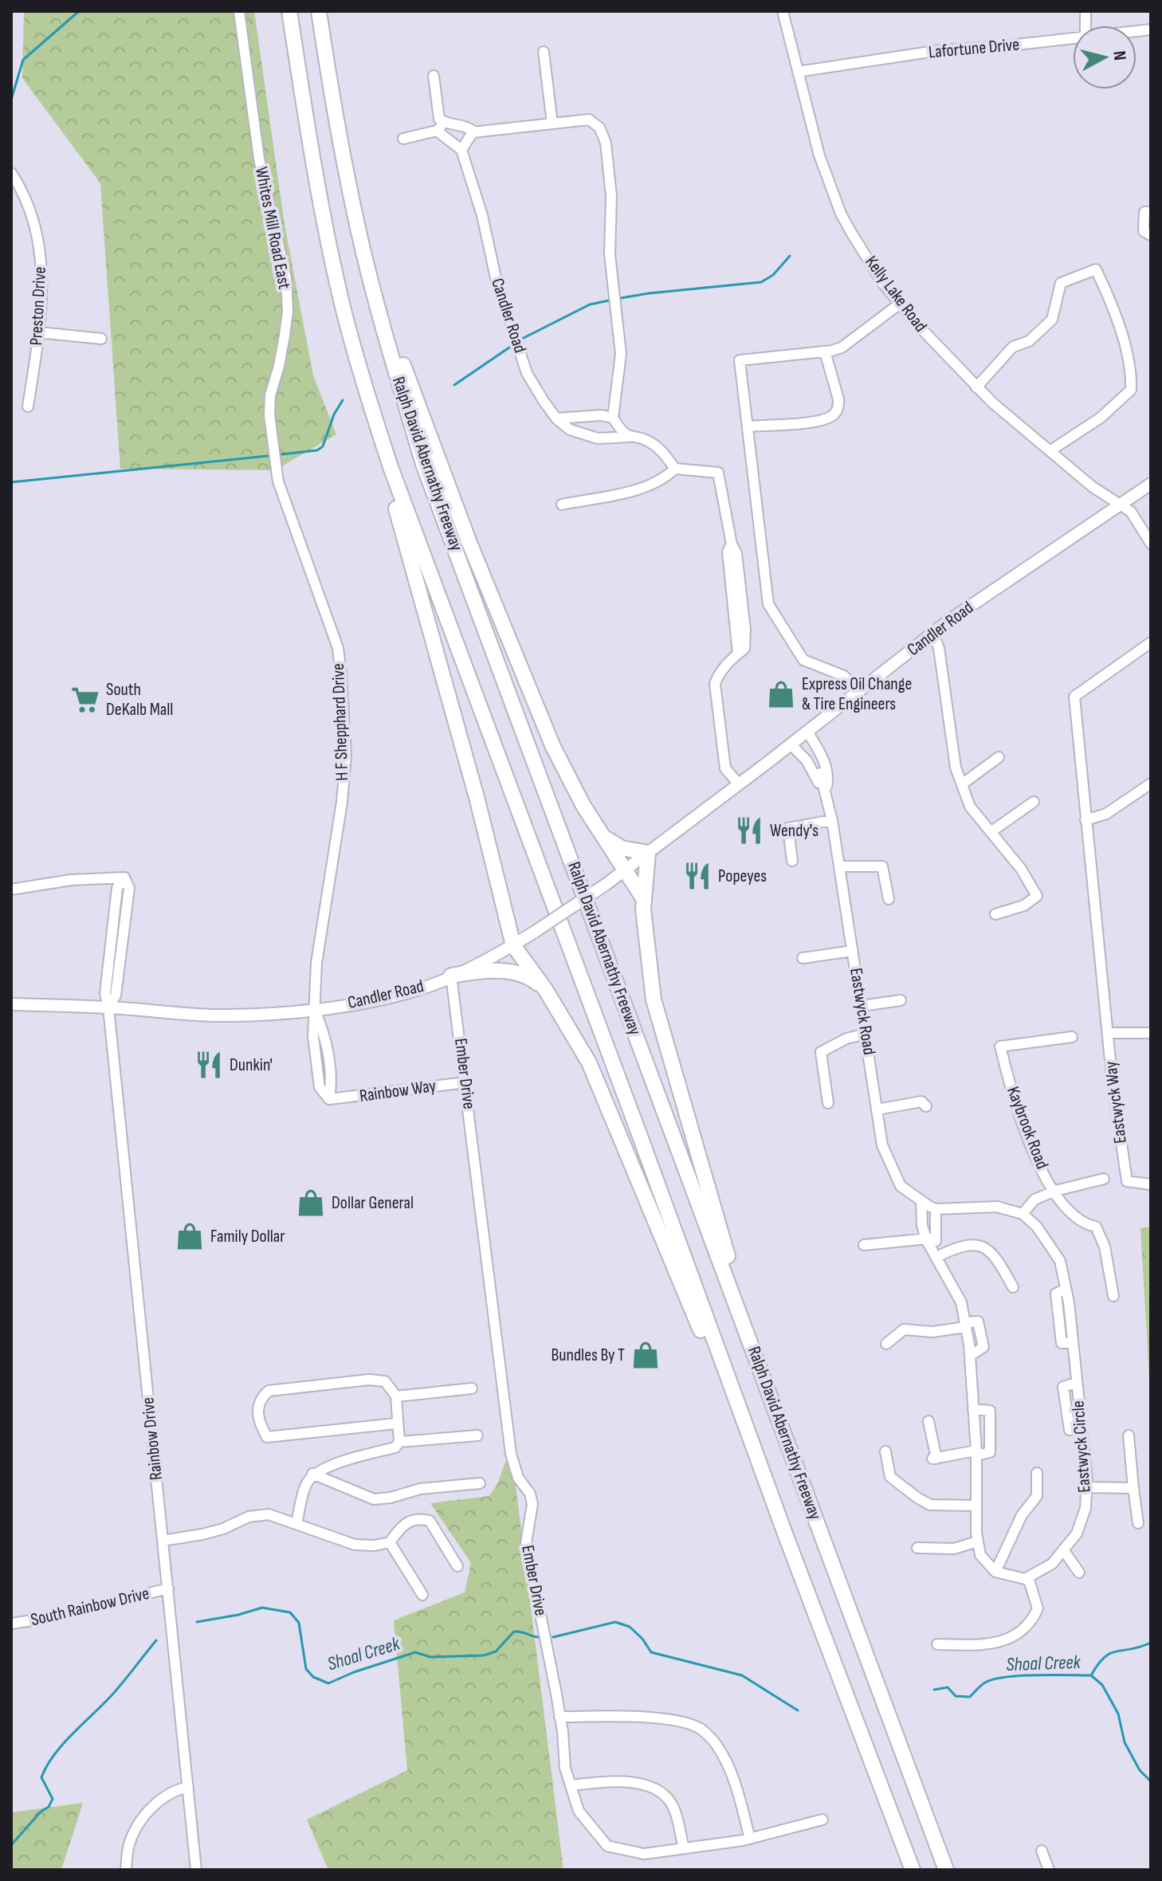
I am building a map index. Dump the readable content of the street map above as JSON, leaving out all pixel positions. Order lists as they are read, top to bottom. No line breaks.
{"streets":{"highway":["Ralph David Abernathy Freeway"],"main road":["Candler Road"],"street":["Lafortune Drive","Whites Mill Road East","Kelly Lake Road","Preston Drive","H F Shepphard Drive","Eastwyck Road","Ember Drive","Rainbow Way","Eastwyck Way","Kaybrook Road","Rainbow Drive","Eastwyck Circle","South Rainbow Drive"]},"crossings":[["Lafortune Drive","Kelly Lake Road"],["Whites Mill Road East","H F Shepphard Drive"],["Kelly Lake Road","Candler Road"],["Candler Road","H F Shepphard Drive"],["Candler Road","Eastwyck Road"],["Candler Road","Ember Drive"],["Candler Road","Rainbow Way"],["Candler Road","Rainbow Drive"],["H F Shepphard Drive","Rainbow Way"],["Ember Drive","Rainbow Way"],["Rainbow Drive","South Rainbow Drive"]],"water":["Shoal Creek"],"places":{"shop":["Express Oil Change & Tire Engineers","Dollar General","Family Dollar","Bundles By T"],"supermarket":["South DeKalb Mall"],"restaurant":["Wendy's","Popeyes","Dunkin'"]},"north":"right"}
